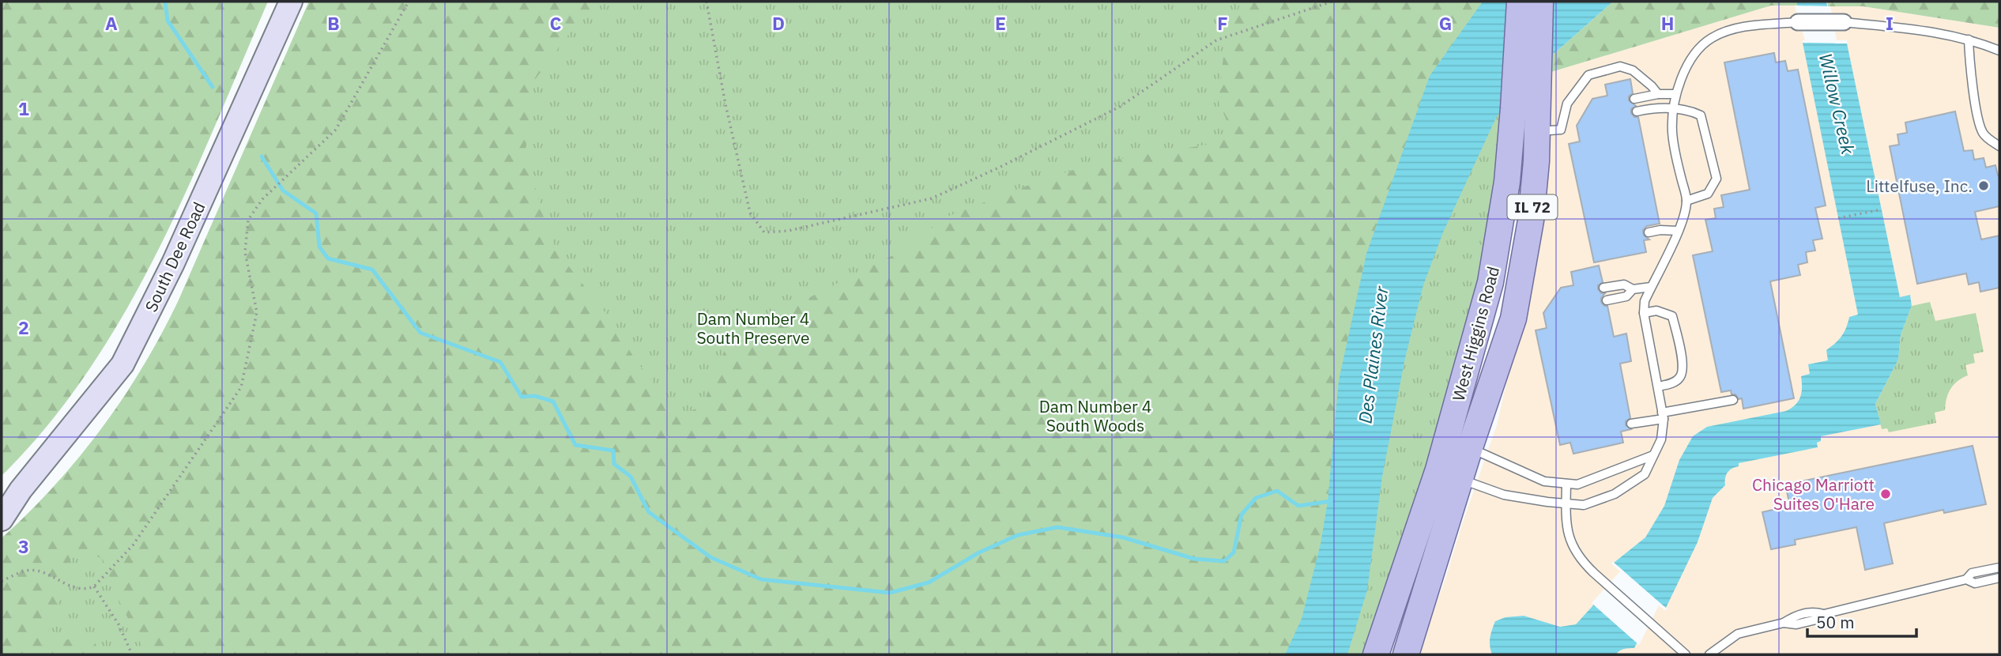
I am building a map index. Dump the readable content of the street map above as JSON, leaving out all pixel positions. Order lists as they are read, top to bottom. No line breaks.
{"streets":{"main road":["IL 72","South Dee Road","West Higgins Road"]},"water":["Willow Creek","Des Plaines River"],"parks":["Dam Number 4 South Preserve","Dam Number 4 South Woods"],"places":["Littelfuse, Inc.","Chicago Marriott Suites O'Hare"],"scale_bar":"50 m","grid":{"columns":["A","B","C","D","E","F","G","H","I"],"rows":["1","2","3"]}}
